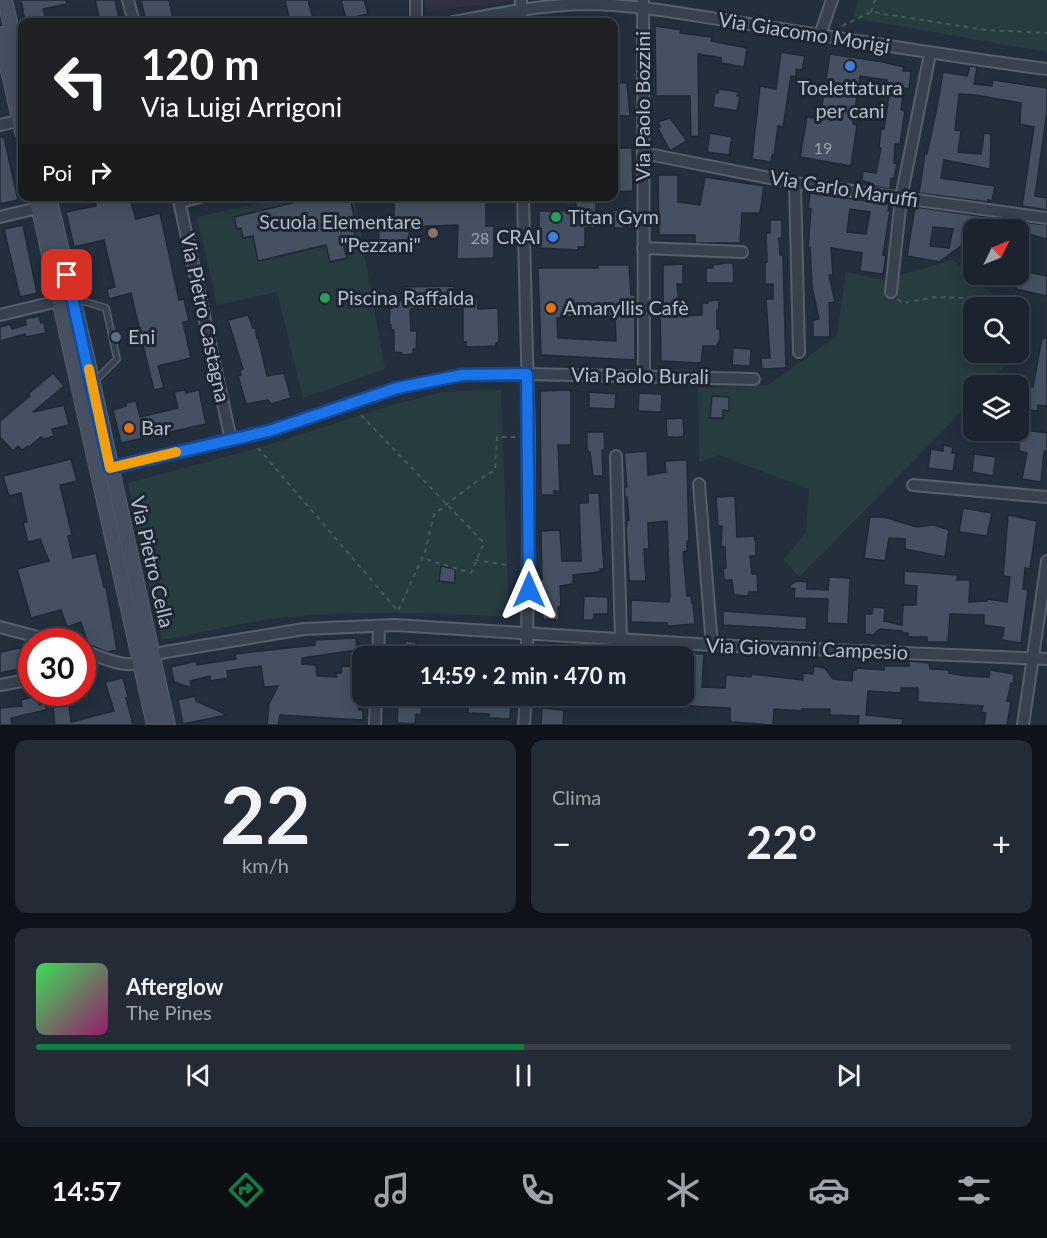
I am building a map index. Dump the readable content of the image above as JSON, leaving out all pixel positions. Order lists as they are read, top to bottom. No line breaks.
{"streets":{"main road":["Via Pietro Cella"],"street":["Via Giacomo Morigi","Via Paolo Bozzini","Via Carlo Maruffi","Via Pietro Castagna","Via Paolo Burali","Via Giovanni Campesio"]},"crossings":[["Via Giacomo Morigi","Via Paolo Bozzini"],["Via Paolo Bozzini","Via Carlo Maruffi"],["Via Paolo Bozzini","Via Paolo Burali"],["Via Pietro Castagna","Via Paolo Burali"],["Via Paolo Burali","Via Pietro Cella"],["Via Pietro Cella","Via Giovanni Campesio"]],"places":["Toelettatura per cani","Titan Gym","Scuola Elementare \"Pezzani\"","CRAI","Piscina Raffalda","Amaryllis Cafè","Eni","Bar"],"house_numbers":["19","28"],"north":"top right","page":{"turn":["120 m","Via Luigi Arrigoni"],"then":"Poi","limit":"30","trip":"14:59 · 2 min · 470 m","tile":[["22","km/h"],"Clima"],"heat":["−","22°","+"],"song":["Afterglow","The Pines"],"tabs":"14:57"}}
